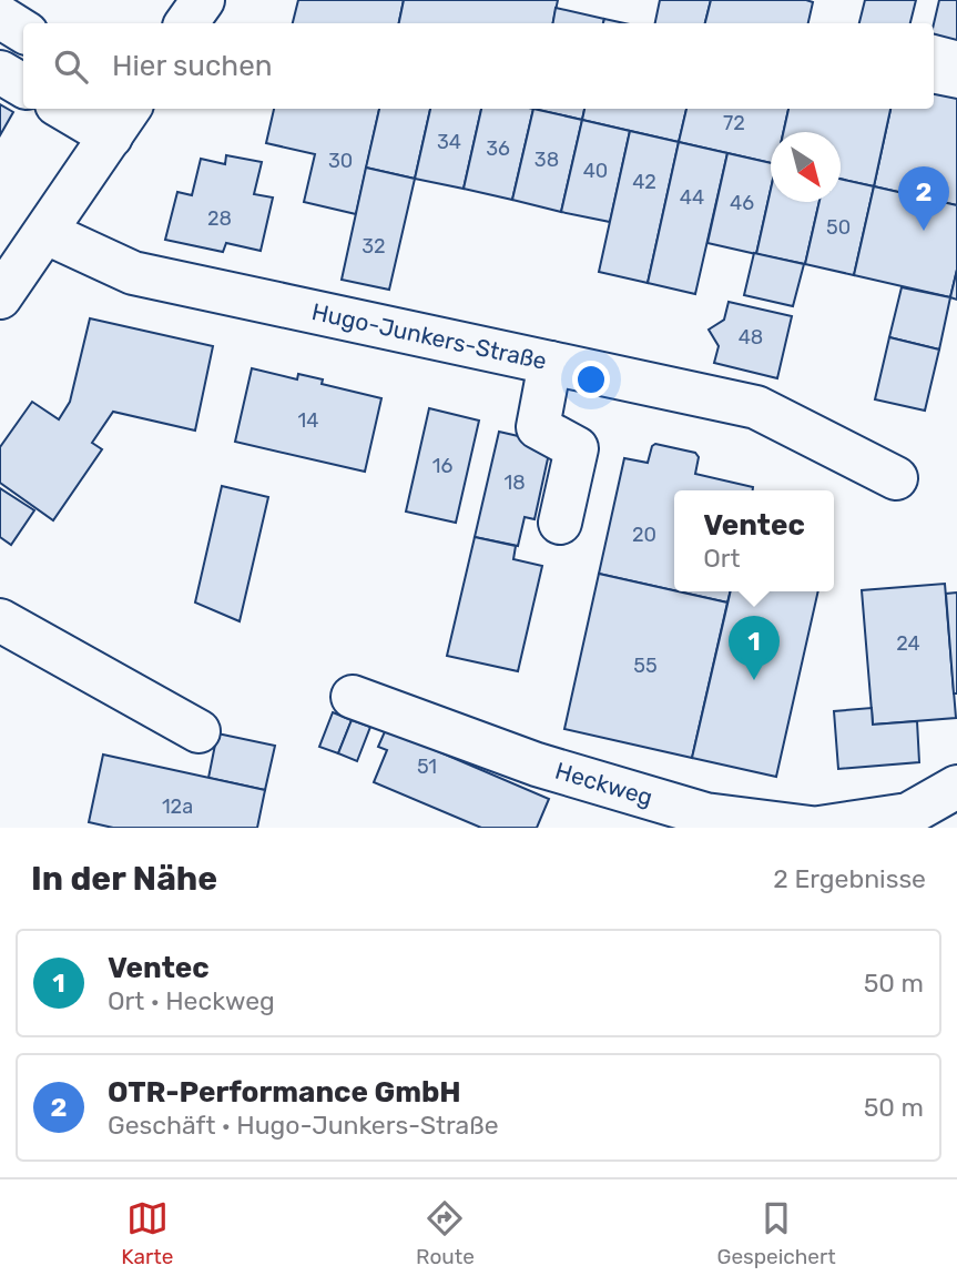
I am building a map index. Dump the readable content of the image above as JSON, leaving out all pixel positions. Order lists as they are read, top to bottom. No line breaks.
{"streets":{"street":["Hugo-Junkers-Straße","Heckweg"]},"house_numbers":["72","34","36","38","30","40","42","44","46","28","50","32","48","14","16","18","20","24","55","51","12a"],"north":"bottom right","page":{"search":"Hier suchen","pins":["2","1"],"popup":["Ventec","Ort"],"heading":["In der Nähe","2 Ergebnisse"],"list":[{"mark":"1","name":"Ventec","note":"Ort · Heckweg","value":"50 m"},{"mark":"2","name":"OTR-Performance GmbH","note":"Geschäft · Hugo-Junkers-Straße","value":"50 m"}],"nav":["Karte","Route","Gespeichert"]}}
